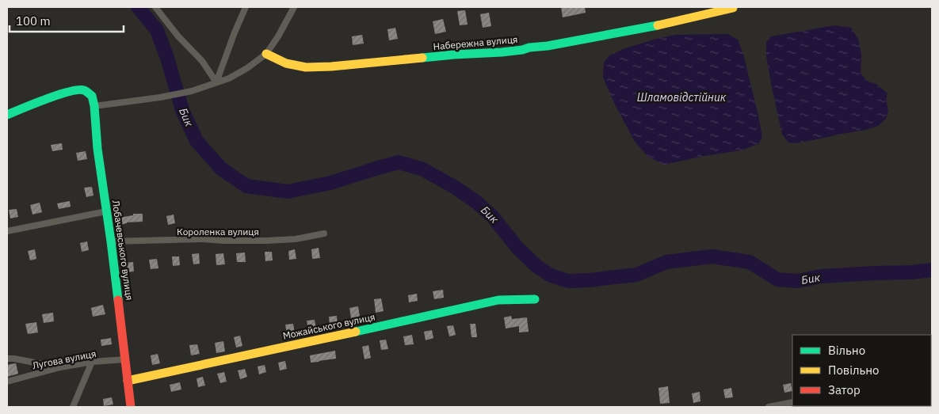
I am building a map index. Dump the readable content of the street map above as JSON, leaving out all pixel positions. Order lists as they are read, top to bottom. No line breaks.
{"streets":{"street":["Набережна вулиця","Короленка вулиця","Лобачевського вулиця","Можайського вулиця","Лугова вулиця"]},"crossings":[["Короленка вулиця","Лобачевського вулиця"],["Лобачевського вулиця","Можайського вулиця"],["Лобачевського вулиця","Лугова вулиця"]],"water":["Шламовідстійник","Бик"],"legend":["Вільно","Повільно","Затор"],"scale_bar":"100 m"}
